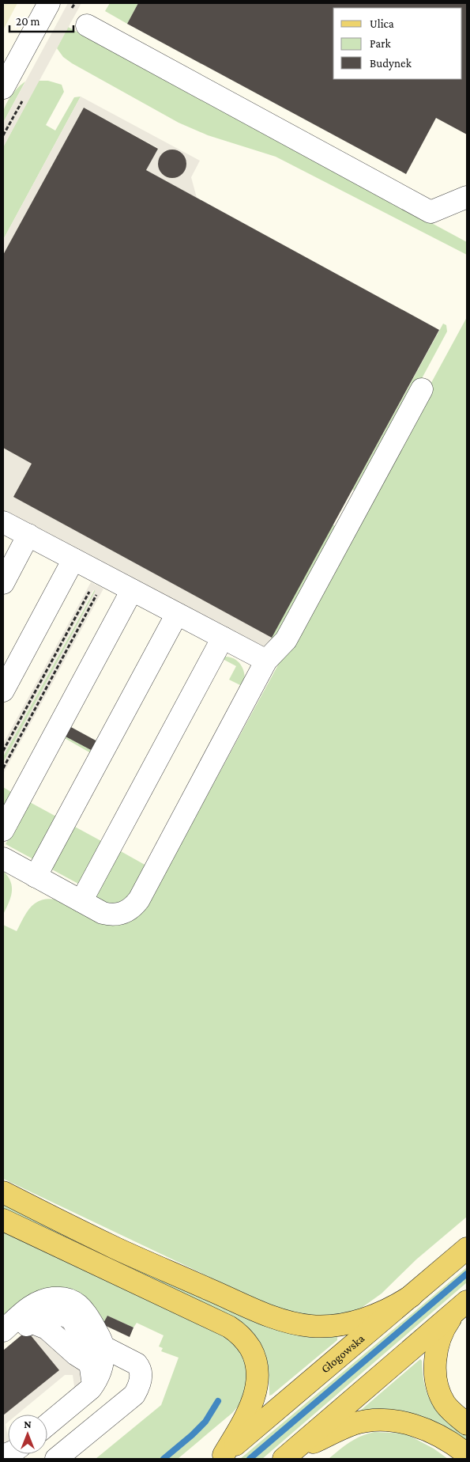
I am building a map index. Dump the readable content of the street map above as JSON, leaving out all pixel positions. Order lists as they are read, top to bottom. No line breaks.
{"streets":{"main road":["Głogowska"]},"legend":["Ulica","Park","Budynek"],"scale_bar":"20 m","north":"top"}
